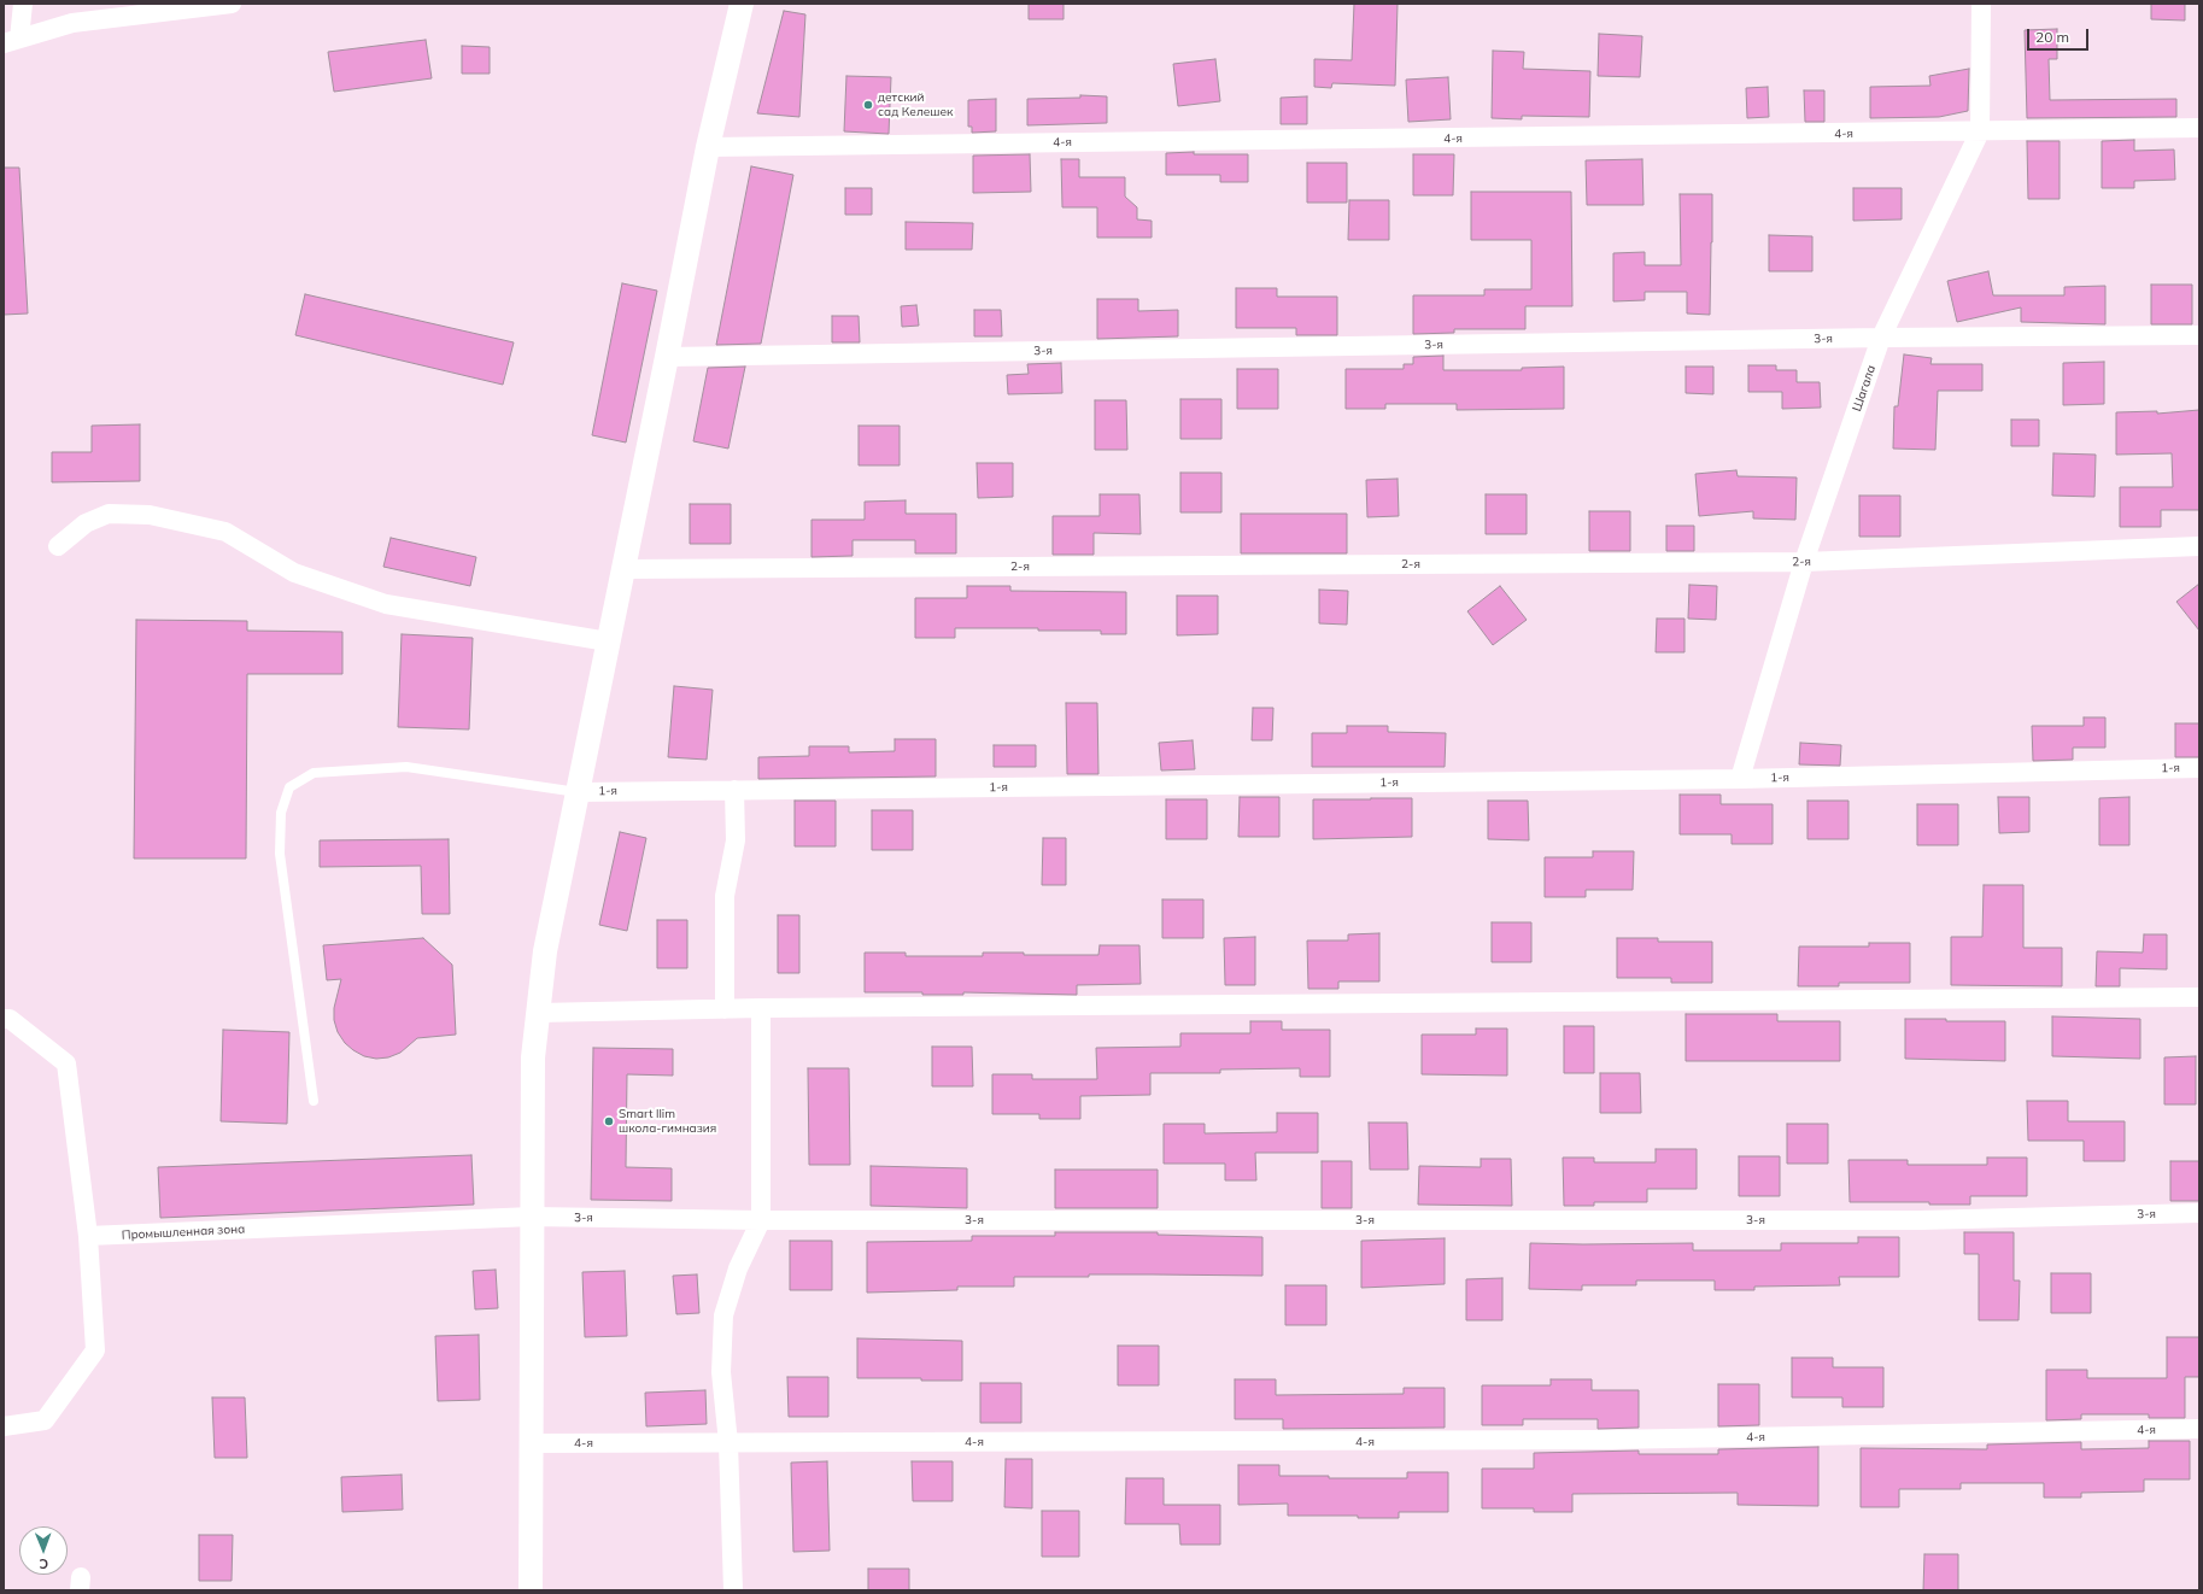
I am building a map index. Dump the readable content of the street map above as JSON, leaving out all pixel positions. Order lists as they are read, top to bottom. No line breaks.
{"streets":{"street":["4-я","3-я","Шагала","2-я","1-я","Промышленная зона"]},"crossings":[["4-я","Шагала"],["3-я","Шагала"],["3-я","Промышленная зона"],["Шагала","2-я"],["Шагала","1-я"]],"places":["детский сад Келешек","Smart llim школа-гимназия"],"scale_bar":"20 m","north":"bottom"}
